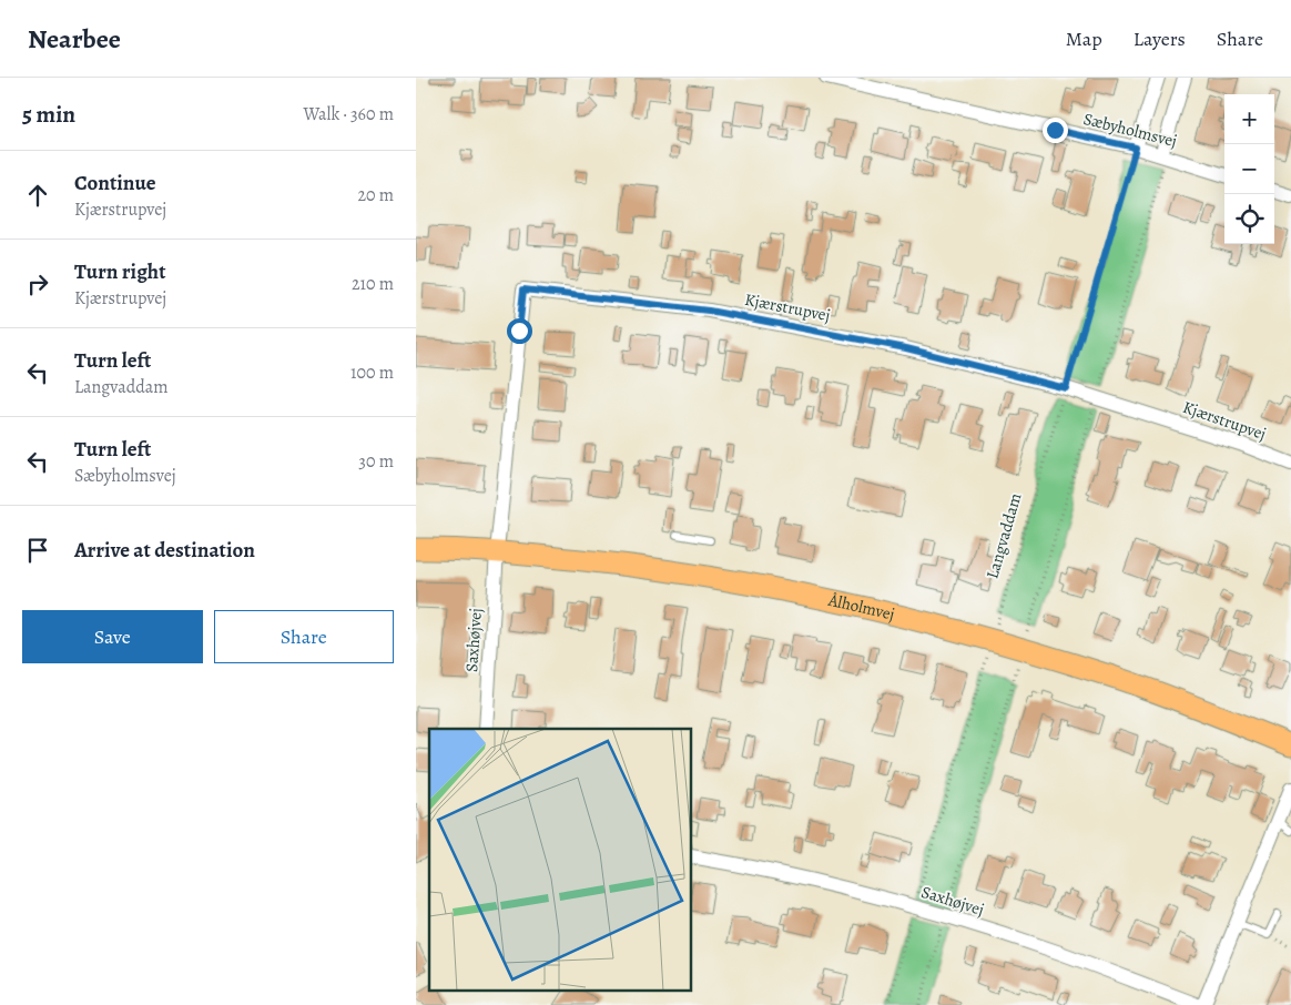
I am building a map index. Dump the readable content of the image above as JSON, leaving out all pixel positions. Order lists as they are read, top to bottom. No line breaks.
{"streets":{"main road":["Ålholmvej"],"street":["Sæbyholmsvej","Kjærstrupvej","Saxhøjvej"],"path":["Langvaddam"]},"crossings":[["Sæbyholmsvej","Langvaddam"],["Kjærstrupvej","Langvaddam"],["Kjærstrupvej","Ålholmvej"],["Kjærstrupvej","Saxhøjvej"],["Langvaddam","Ålholmvej"],["Langvaddam","Saxhøjvej"],["Ålholmvej","Saxhøjvej"]],"page":{"header":"Nearbee","nav":["Map","Layers","Share"],"heading":["5 min","Walk · 360 m"],"map_buttons":["+","−"],"list":[["Continue","Kjærstrupvej","20 m"],["Turn right","Kjærstrupvej","210 m"],["Turn left","Langvaddam","100 m"],["Turn left","Sæbyholmsvej","30 m"],"Arrive at destination"],"buttons":["Save","Share"]}}
